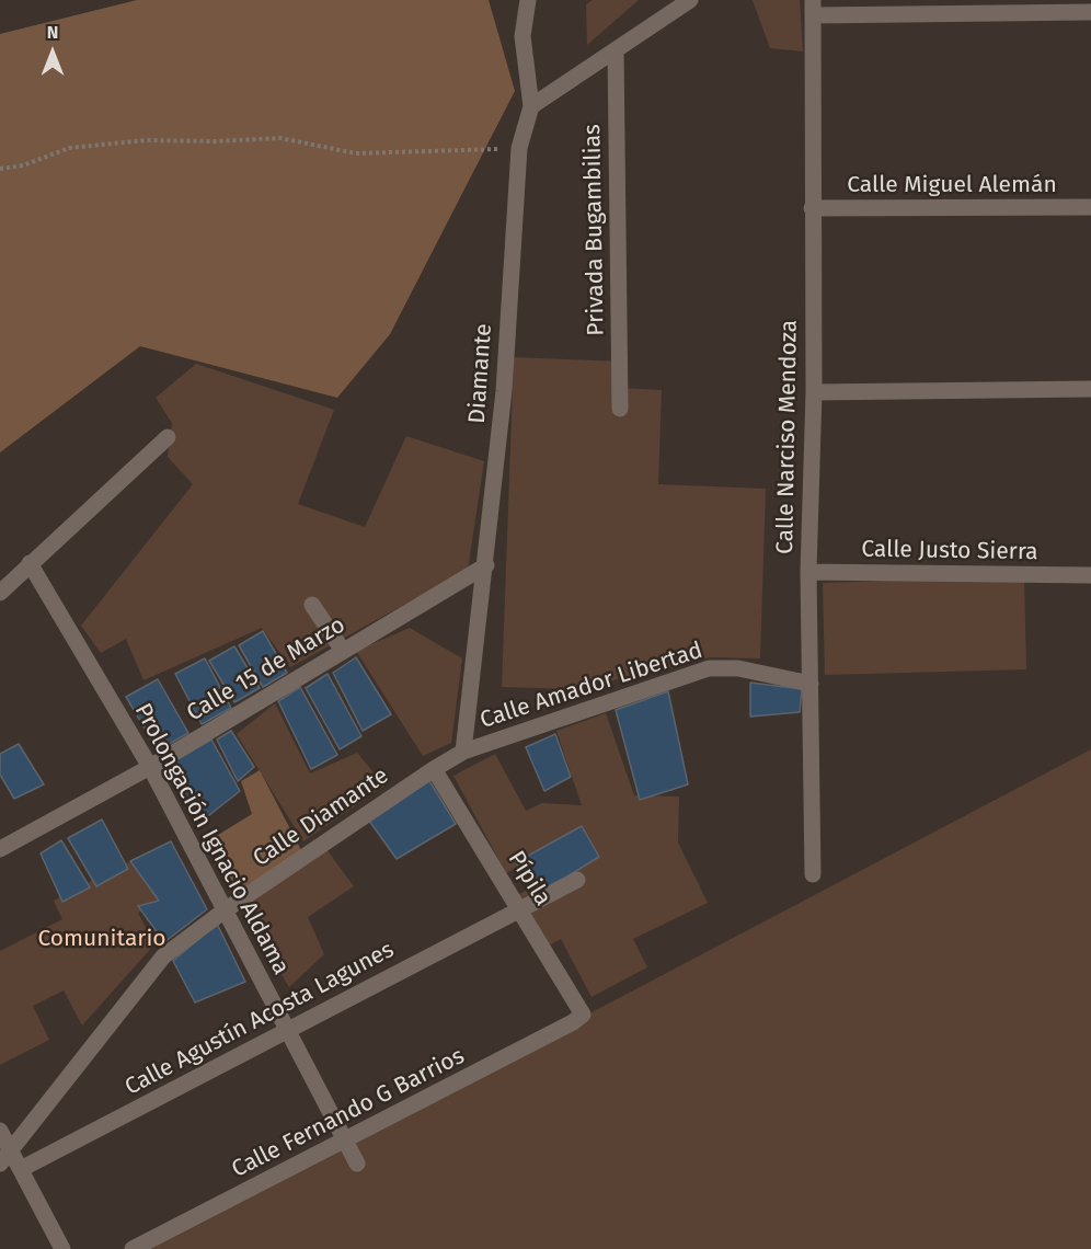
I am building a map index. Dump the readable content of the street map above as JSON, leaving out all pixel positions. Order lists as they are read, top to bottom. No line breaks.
{"streets":{"street":["Calle Miguel Alemán","Privada Bugambilias","Diamante","Calle Narciso Mendoza","Calle Justo Sierra","Calle 15 de Marzo","Calle Amador Libertad","Calle Diamante","Prolongación Ignacio Aldama","Pípila","Calle Agustín Acosta Lagunes","Calle Fernando G Barrios"]},"crossings":[["Calle Miguel Alemán","Calle Narciso Mendoza"],["Diamante","Calle 15 de Marzo"],["Diamante","Calle Amador Libertad"],["Diamante","Calle Diamante"],["Calle Narciso Mendoza","Calle Justo Sierra"],["Calle Narciso Mendoza","Calle Amador Libertad"],["Calle 15 de Marzo","Prolongación Ignacio Aldama"],["Calle Amador Libertad","Calle Diamante"],["Calle Diamante","Prolongación Ignacio Aldama"],["Calle Diamante","Pípila"],["Prolongación Ignacio Aldama","Calle Agustín Acosta Lagunes"],["Prolongación Ignacio Aldama","Calle Fernando G Barrios"],["Pípila","Calle Agustín Acosta Lagunes"],["Pípila","Calle Fernando G Barrios"]],"parks":["Comunitario"],"north":"top"}
